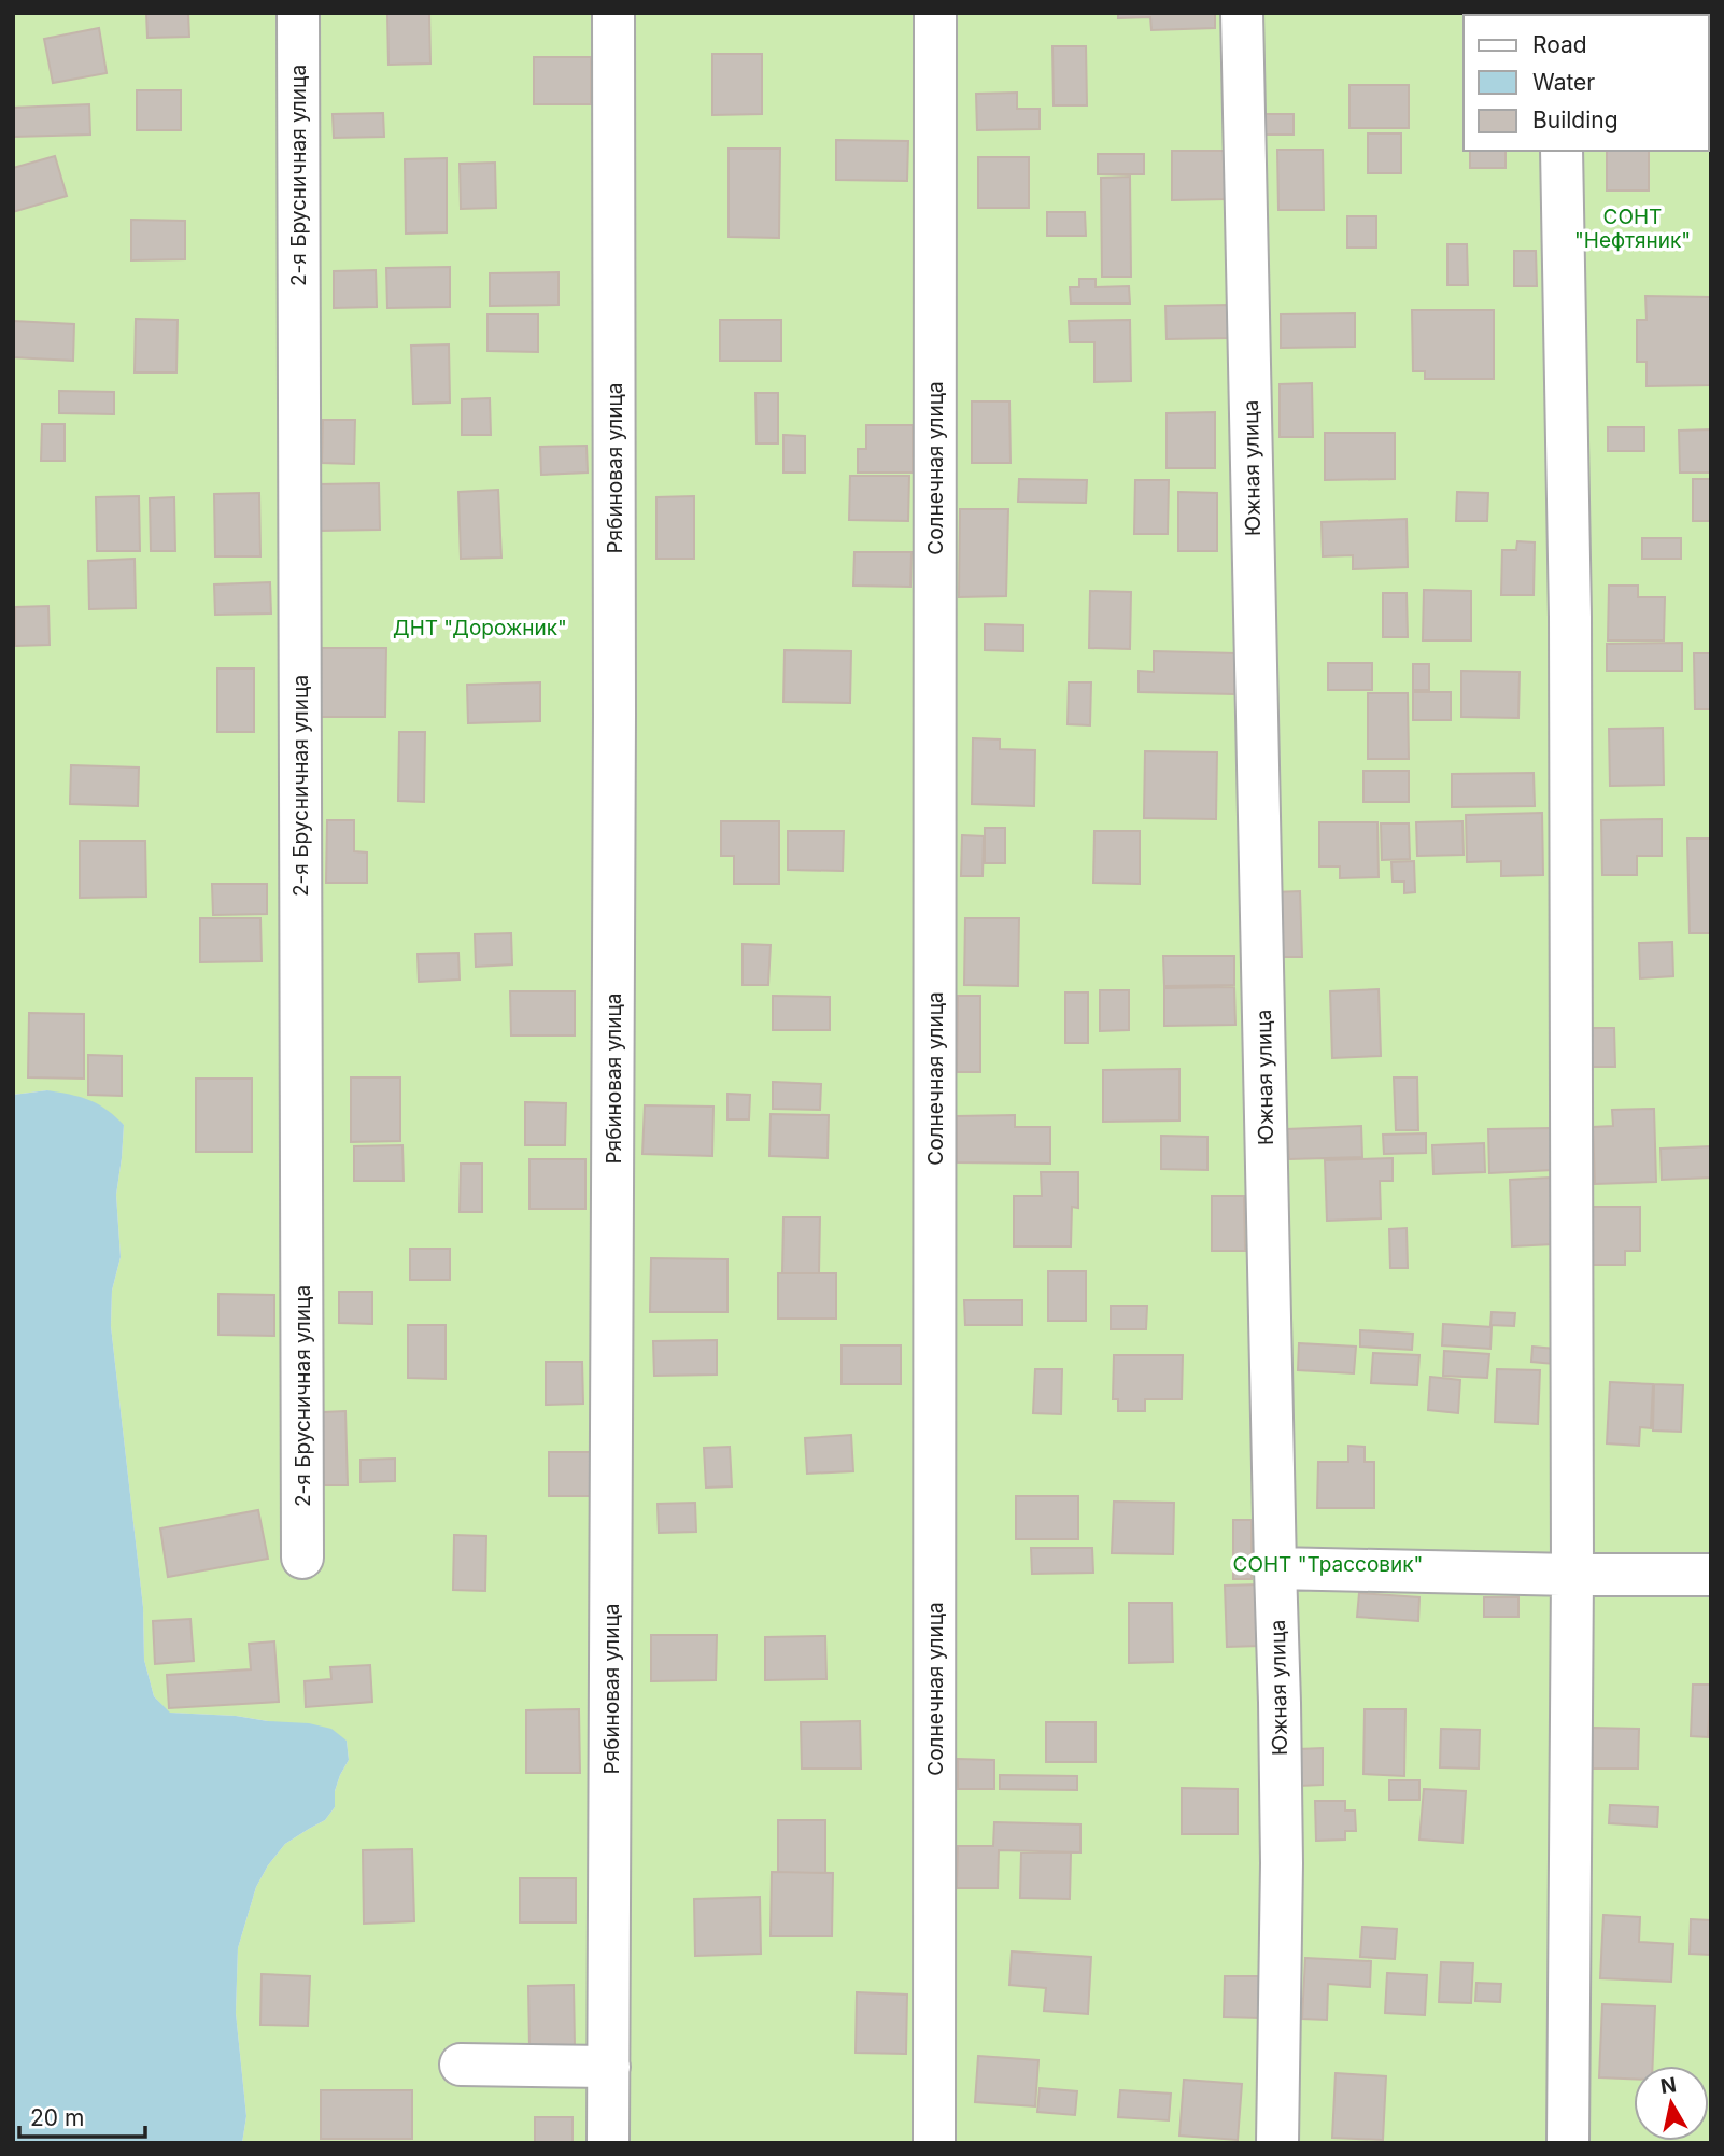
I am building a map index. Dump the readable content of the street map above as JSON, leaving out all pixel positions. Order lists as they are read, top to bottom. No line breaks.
{"streets":{"street":["2-я Брусничная улица","Рябиновая улица","Солнечная улица","Южная улица"]},"parks":["СОНТ \"Нефтяник\"","ДНТ \"Дорожник\"","СОНТ \"Трассовик\""],"legend":["Road","Water","Building"],"scale_bar":"20 m","north":"top"}
